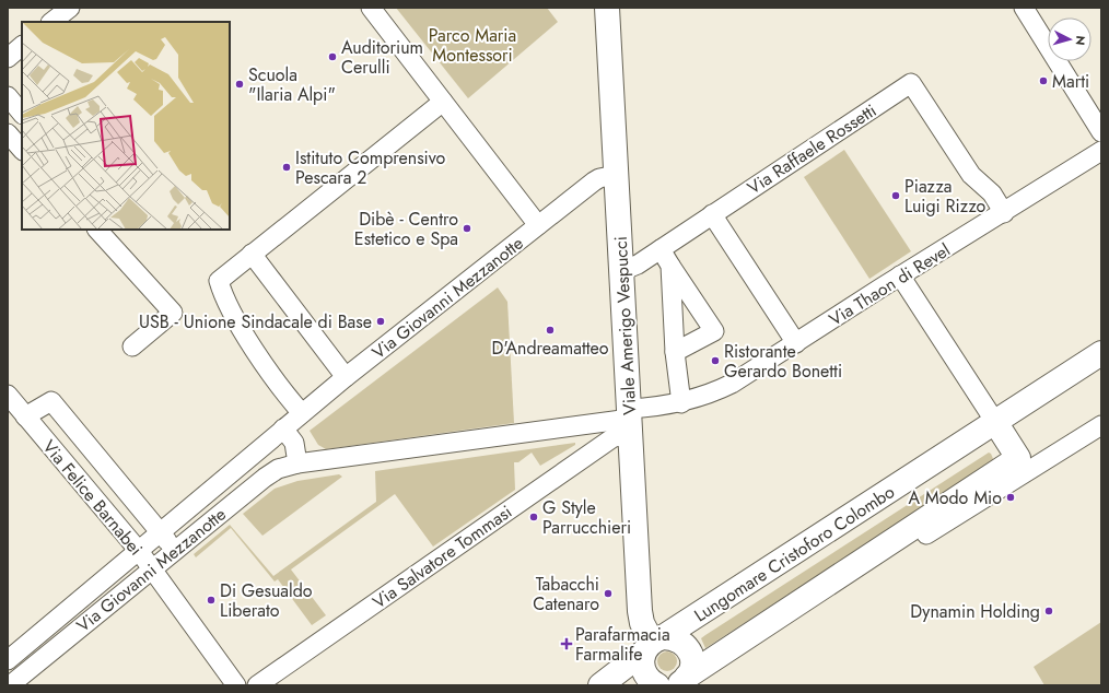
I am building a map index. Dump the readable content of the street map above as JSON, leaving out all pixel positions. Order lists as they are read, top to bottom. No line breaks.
{"streets":{"street":["Via Raffaele Rossetti","Via Thaon di Revel","Via Giovanni Mezzanotte","Viale Amerigo Vespucci","Via Felice Barnabei","Lungomare Cristoforo Colombo","Via Salvatore Tommasi"]},"crossings":[["Via Raffaele Rossetti","Via Thaon di Revel"],["Via Raffaele Rossetti","Viale Amerigo Vespucci"],["Via Thaon di Revel","Via Giovanni Mezzanotte"],["Via Thaon di Revel","Viale Amerigo Vespucci"],["Via Thaon di Revel","Via Salvatore Tommasi"],["Via Giovanni Mezzanotte","Viale Amerigo Vespucci"],["Via Giovanni Mezzanotte","Via Felice Barnabei"],["Via Giovanni Mezzanotte","Via Salvatore Tommasi"],["Viale Amerigo Vespucci","Lungomare Cristoforo Colombo"],["Viale Amerigo Vespucci","Via Salvatore Tommasi"]],"parks":["Parco Maria Montessori"],"places":{"other":["Auditorium Cerulli","Marti","Scuola \"Ilaria Alpi\"","Istituto Comprensivo Pescara 2","Piazza Luigi Rizzo","Dibè - Centro Estetico e Spa","USB - Unione Sindacale di Base","D'Andreamatteo","Ristorante Gerardo Bonetti","A Modo Mio","G Style Parrucchieri","Tabacchi Catenaro","Di Gesualdo Liberato","Dynamin Holding"],"health":["Parafarmacia Farmalife"]},"north":"right"}
